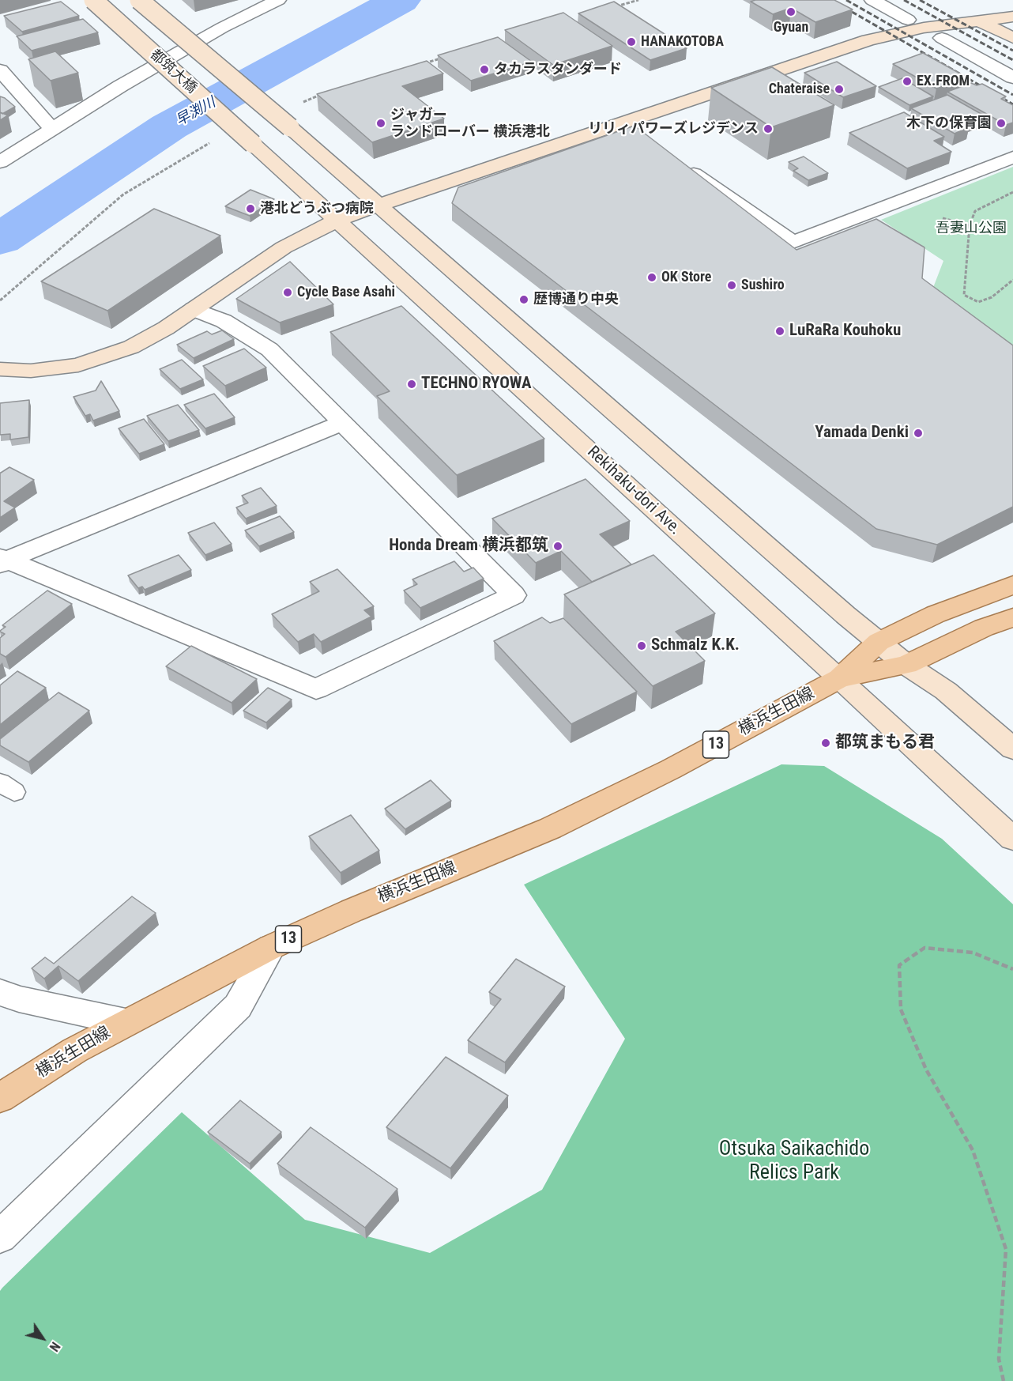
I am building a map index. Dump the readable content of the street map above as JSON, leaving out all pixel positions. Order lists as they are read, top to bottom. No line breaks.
{"streets":{"main road":["横浜生田線","13"],"street":["都筑大橋","Rekihaku-dori Ave."]},"crossings":[["都筑大橋","Rekihaku-dori Ave."],["Rekihaku-dori Ave.","横浜生田線"]],"water":["早渕川"],"parks":["吾妻山公園","Otsuka Saikachido Relics Park"],"places":["Gyuan","HANAKOTOBA","タカラスタンダード","EX.FROM","Chateraise","ジャガー ランドローバー 横浜港北","木下の保育園","リリィパワーズレジデンス","港北どうぶつ病院","OK Store","Sushiro","Cycle Base Asahi","歴博通り中央","LuRaRa Kouhoku","TECHNO RYOWA","Yamada Denki","Honda Dream 横浜都筑","Schmalz K.K.","都筑まもる君"],"north":"bottom right"}
